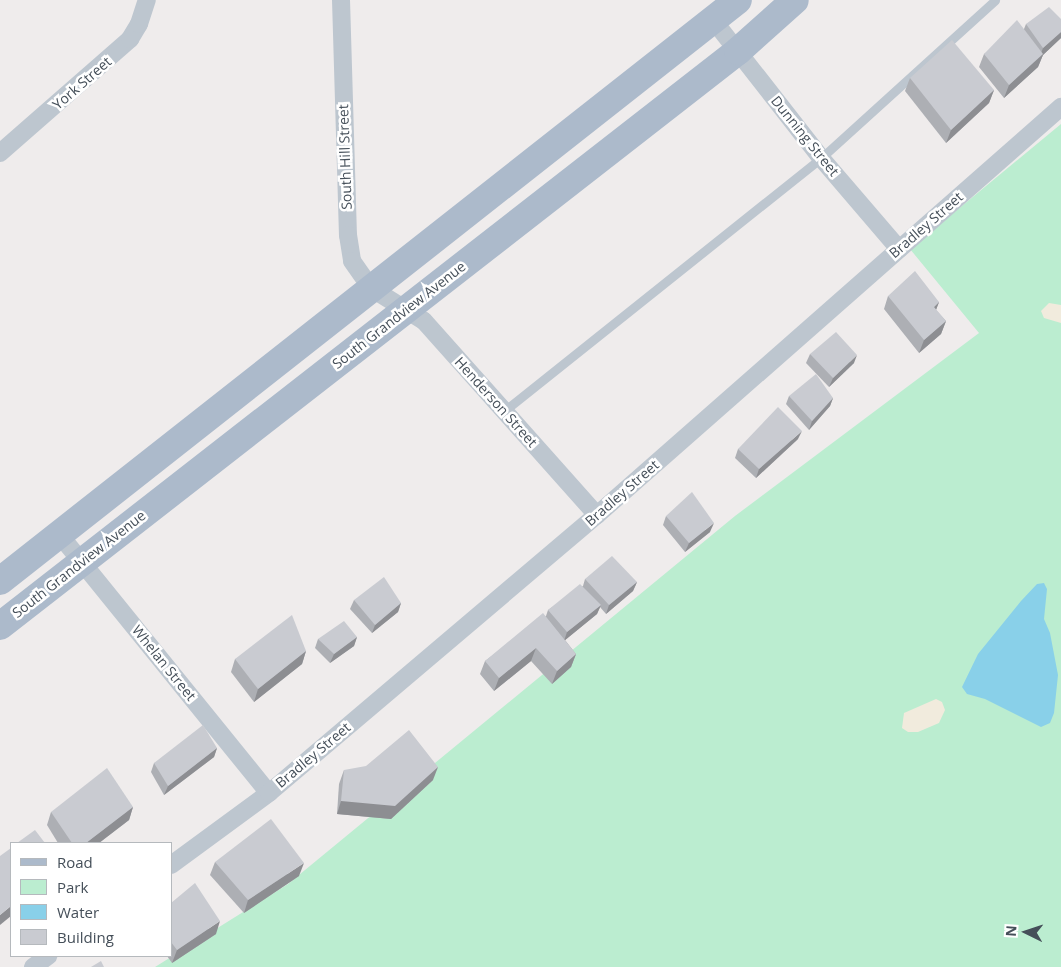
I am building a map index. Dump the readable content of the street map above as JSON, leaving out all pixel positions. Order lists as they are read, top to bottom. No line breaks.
{"streets":{"main road":["South Grandview Avenue"],"street":["York Street","Dunning Street","South Hill Street","Bradley Street","Henderson Street","Whelan Street"]},"crossings":[["Dunning Street","Bradley Street"],["Dunning Street","South Grandview Avenue"],["South Hill Street","South Grandview Avenue"],["South Hill Street","Henderson Street"],["Bradley Street","Henderson Street"],["Bradley Street","Whelan Street"],["South Grandview Avenue","Henderson Street"],["South Grandview Avenue","Whelan Street"]],"legend":["Road","Park","Water","Building"],"north":"left"}
